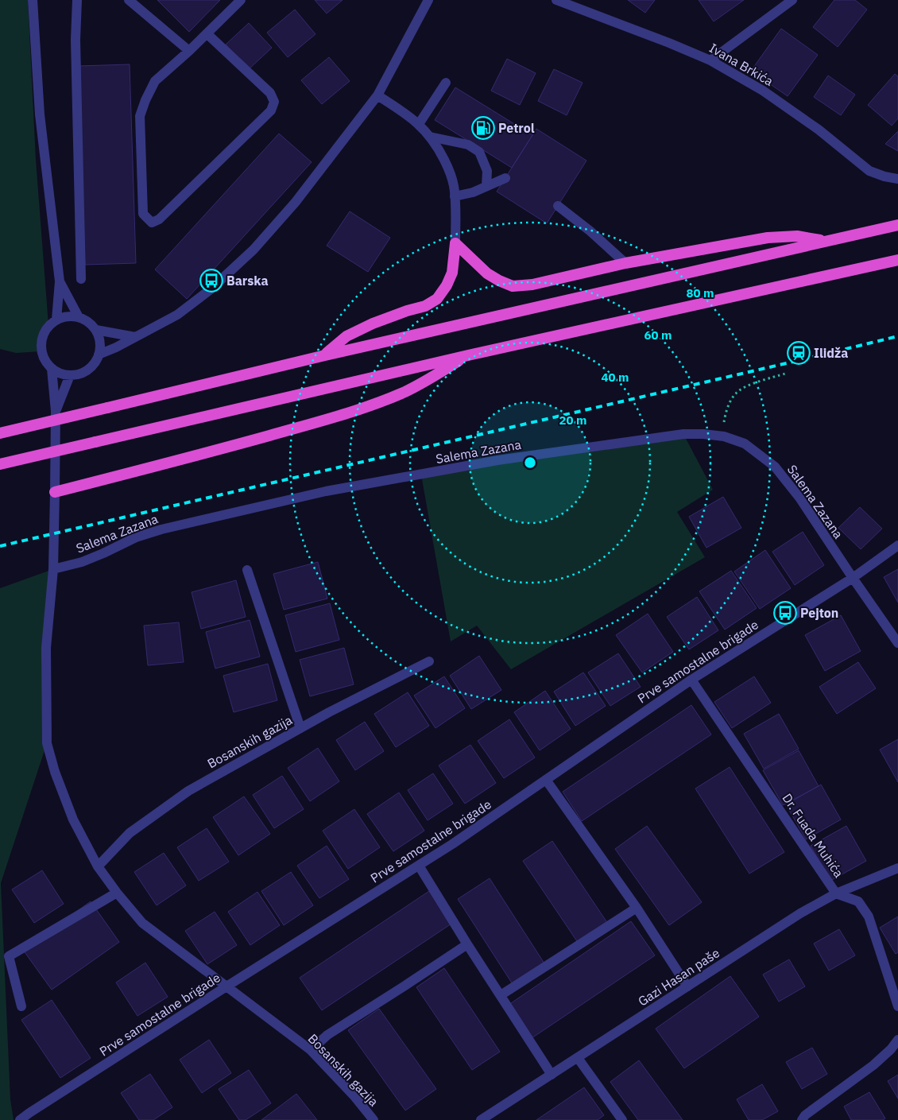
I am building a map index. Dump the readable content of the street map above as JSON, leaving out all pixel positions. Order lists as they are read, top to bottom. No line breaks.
{"streets":{"street":["Ivana Brkića","Salema Zazana","Prve samostalne brigade","Bosanskih gazija","Dr. Fuada Muhića","Gazi Hasan paše"]},"crossings":[["Salema Zazana","Prve samostalne brigade"],["Salema Zazana","Bosanskih gazija"],["Prve samostalne brigade","Bosanskih gazija"],["Prve samostalne brigade","Dr. Fuada Muhića"],["Dr. Fuada Muhića","Gazi Hasan paše"]],"places":{"fuel station":["Petrol"],"bus stop":["Barska","Pejton"],"station":["Ilidža"]},"rings":["80 m","60 m","40 m","20 m"]}
